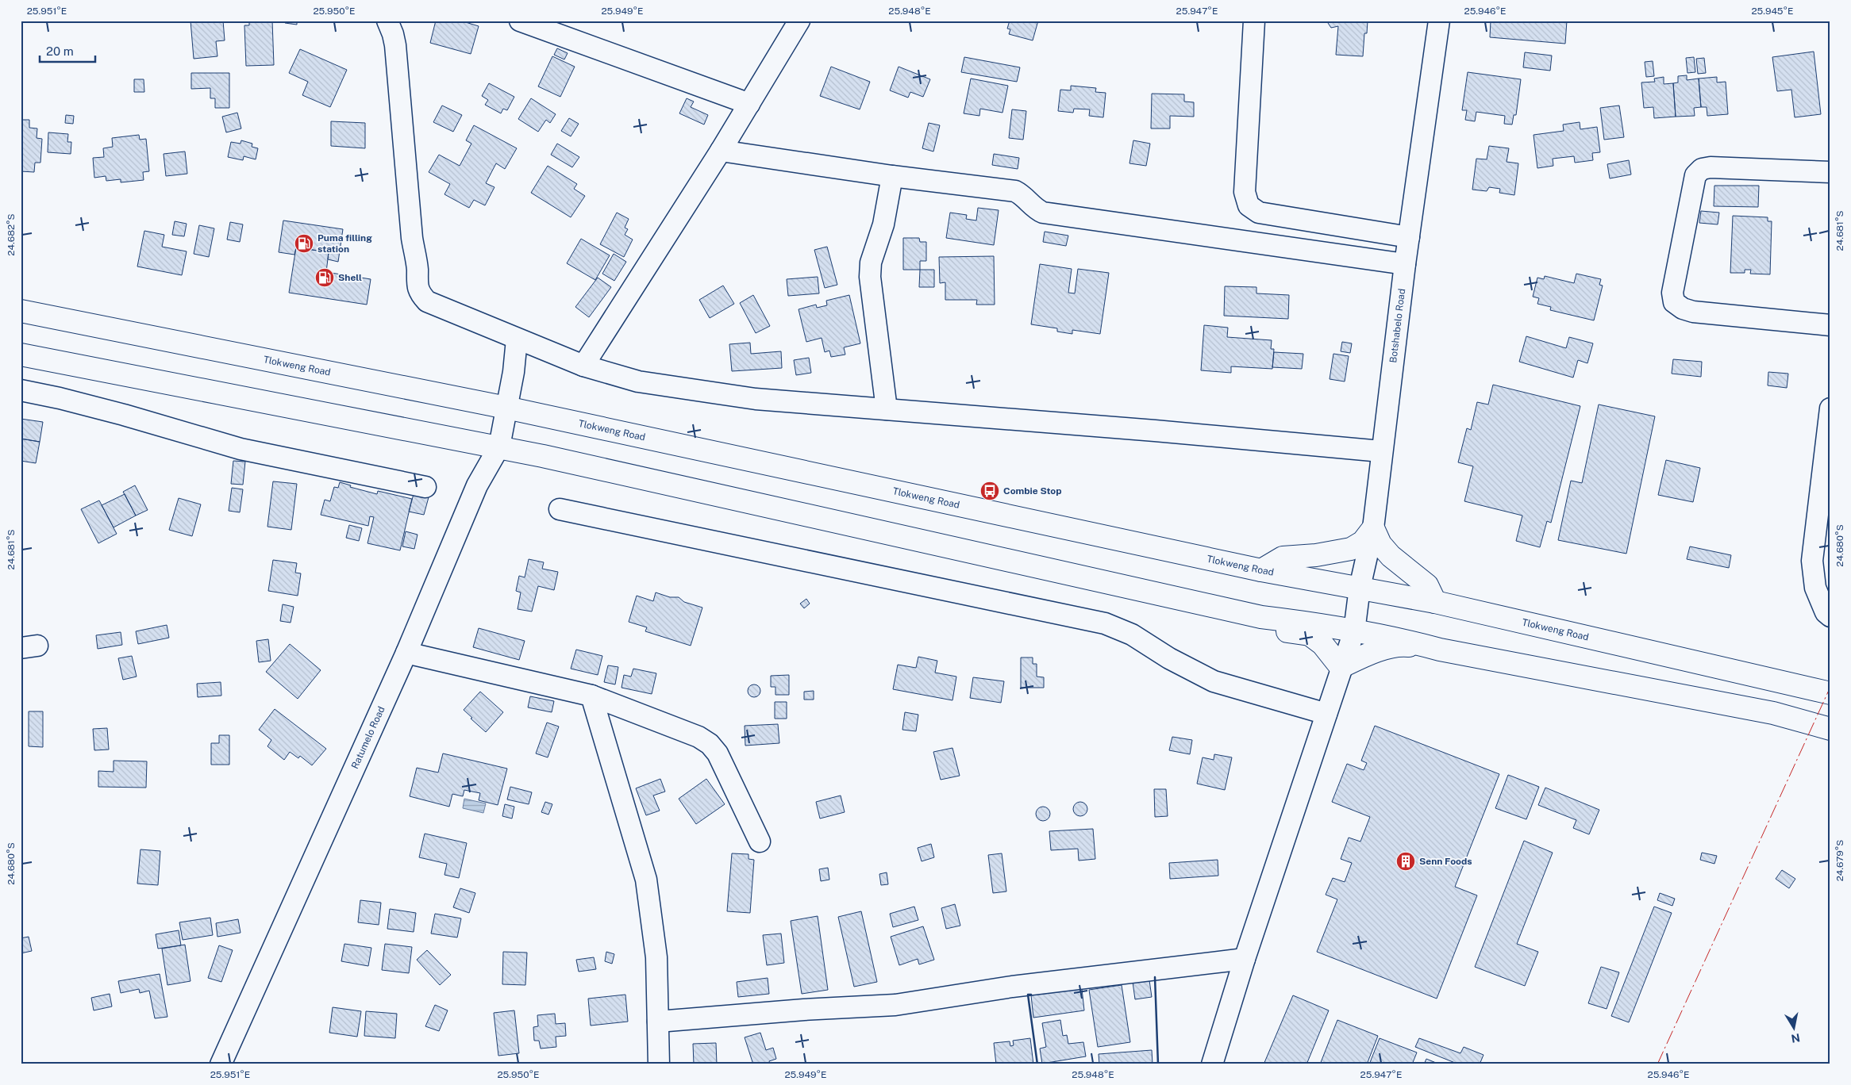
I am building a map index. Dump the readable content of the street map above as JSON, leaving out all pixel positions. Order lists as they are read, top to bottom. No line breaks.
{"streets":{"main road":["Tlokweng Road"],"street":["Botshabelo Road","Ratumelo Road"]},"crossings":[["Botshabelo Road","Tlokweng Road"],["Tlokweng Road","Ratumelo Road"]],"places":{"fuel station":["Puma filling station","Shell"],"bus stop":["Combie Stop"],"building":["Senn Foods"]},"scale_bar":"20 m","north":"bottom","coordinates":["25.951°E","25.950°E","25.949°E","25.948°E","25.947°E","25.946°E","25.945°E","24.681°S","24.682°S","24.680°S","24.679°S"]}
